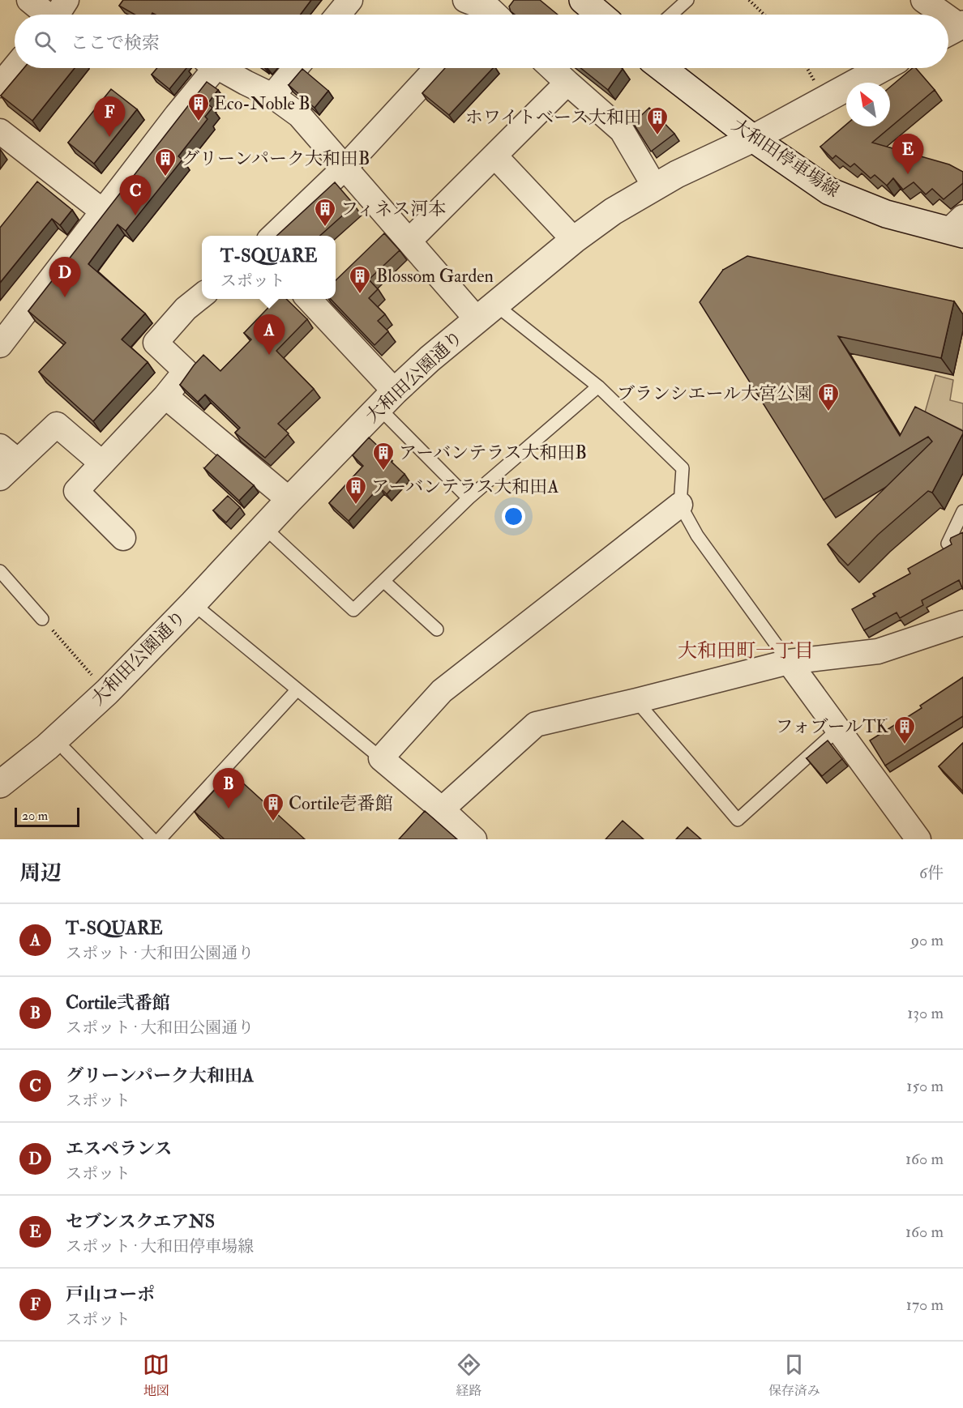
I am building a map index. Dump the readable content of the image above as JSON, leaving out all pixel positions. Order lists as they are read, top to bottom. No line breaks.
{"streets":{"street":["大和田停車場線","大和田公園通り"]},"crossings":[["大和田停車場線","大和田公園通り"]],"districts":["大和田町一丁目"],"places":{"building":["Eco-Noble B","ホワイトベース大和田","グリーンパーク大和田B","フィネス河本","Blossom Garden","ブランシエール大宮公園","アーバンテラス大和田B","アーバンテラス大和田A","フォブールTK","Cortile壱番館"]},"scale_bar":"20 m","north":"top left","page":{"search":"ここで検索","pins":["F","E","C","D","A","B"],"popup":["T-SQUARE","スポット"],"scale":"20 m","heading":["周辺","6件"],"list":[{"mark":"A","name":"T-SQUARE","note":"スポット · 大和田公園通り","value":"90 m"},{"mark":"B","name":"Cortile弐番館","note":"スポット · 大和田公園通り","value":"130 m"},{"mark":"C","name":"グリーンパーク大和田A","note":"スポット","value":"150 m"},{"mark":"D","name":"エスペランス","note":"スポット","value":"160 m"},{"mark":"E","name":"セブンスクエアNS","note":"スポット · 大和田停車場線","value":"160 m"},{"mark":"F","name":"戸山コーポ","note":"スポット","value":"170 m"}],"nav":["地図","経路","保存済み"]}}
